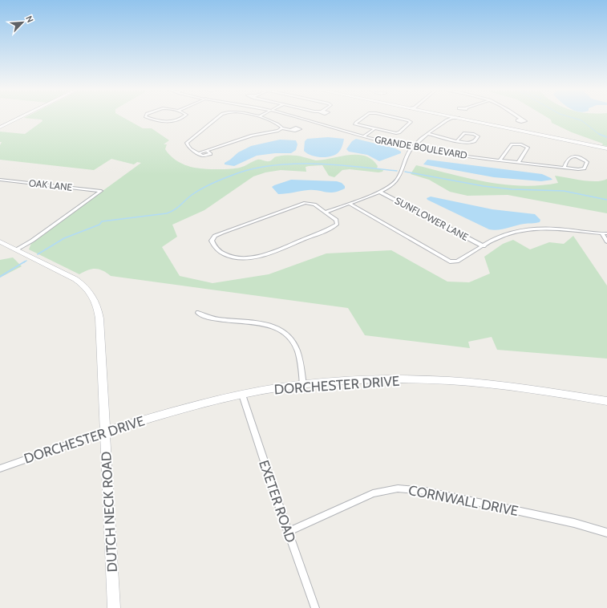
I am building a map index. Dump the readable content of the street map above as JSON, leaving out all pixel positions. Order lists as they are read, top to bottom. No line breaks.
{"streets":{"street":["GRANDE BOULEVARD","OAK LANE","SUNFLOWER LANE","DORCHESTER DRIVE","CORNWALL DRIVE","EXETER ROAD","DUTCH NECK ROAD"]},"crossings":[["OAK LANE","DUTCH NECK ROAD"],["DORCHESTER DRIVE","EXETER ROAD"],["DORCHESTER DRIVE","DUTCH NECK ROAD"],["CORNWALL DRIVE","EXETER ROAD"]],"north":"top right"}
